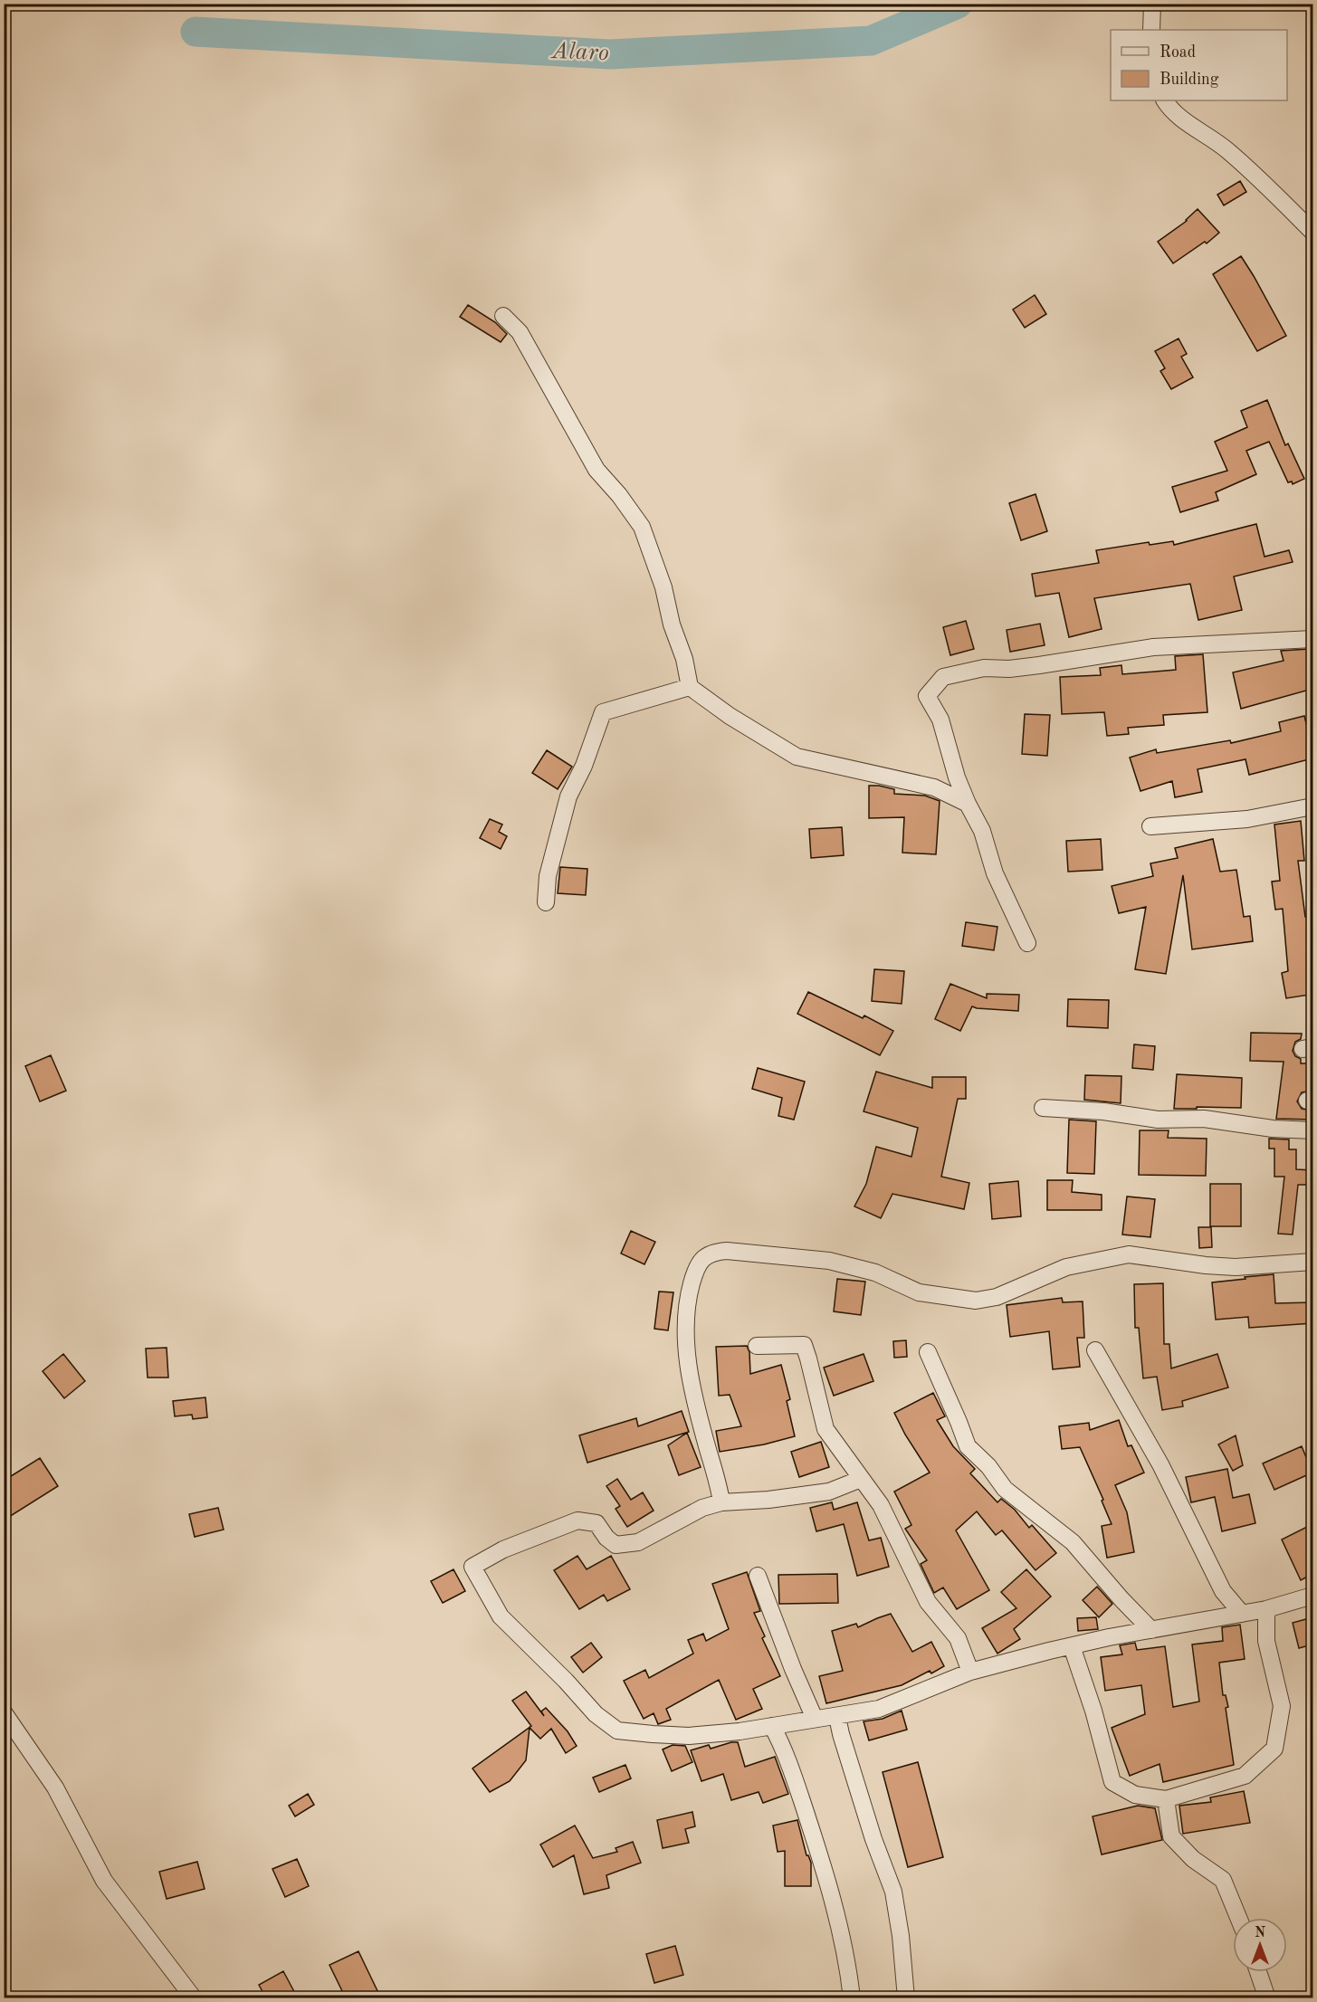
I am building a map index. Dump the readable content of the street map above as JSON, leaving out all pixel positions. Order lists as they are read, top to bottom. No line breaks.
{"water":["Alaro"],"legend":["Road","Building"],"north":"top"}
